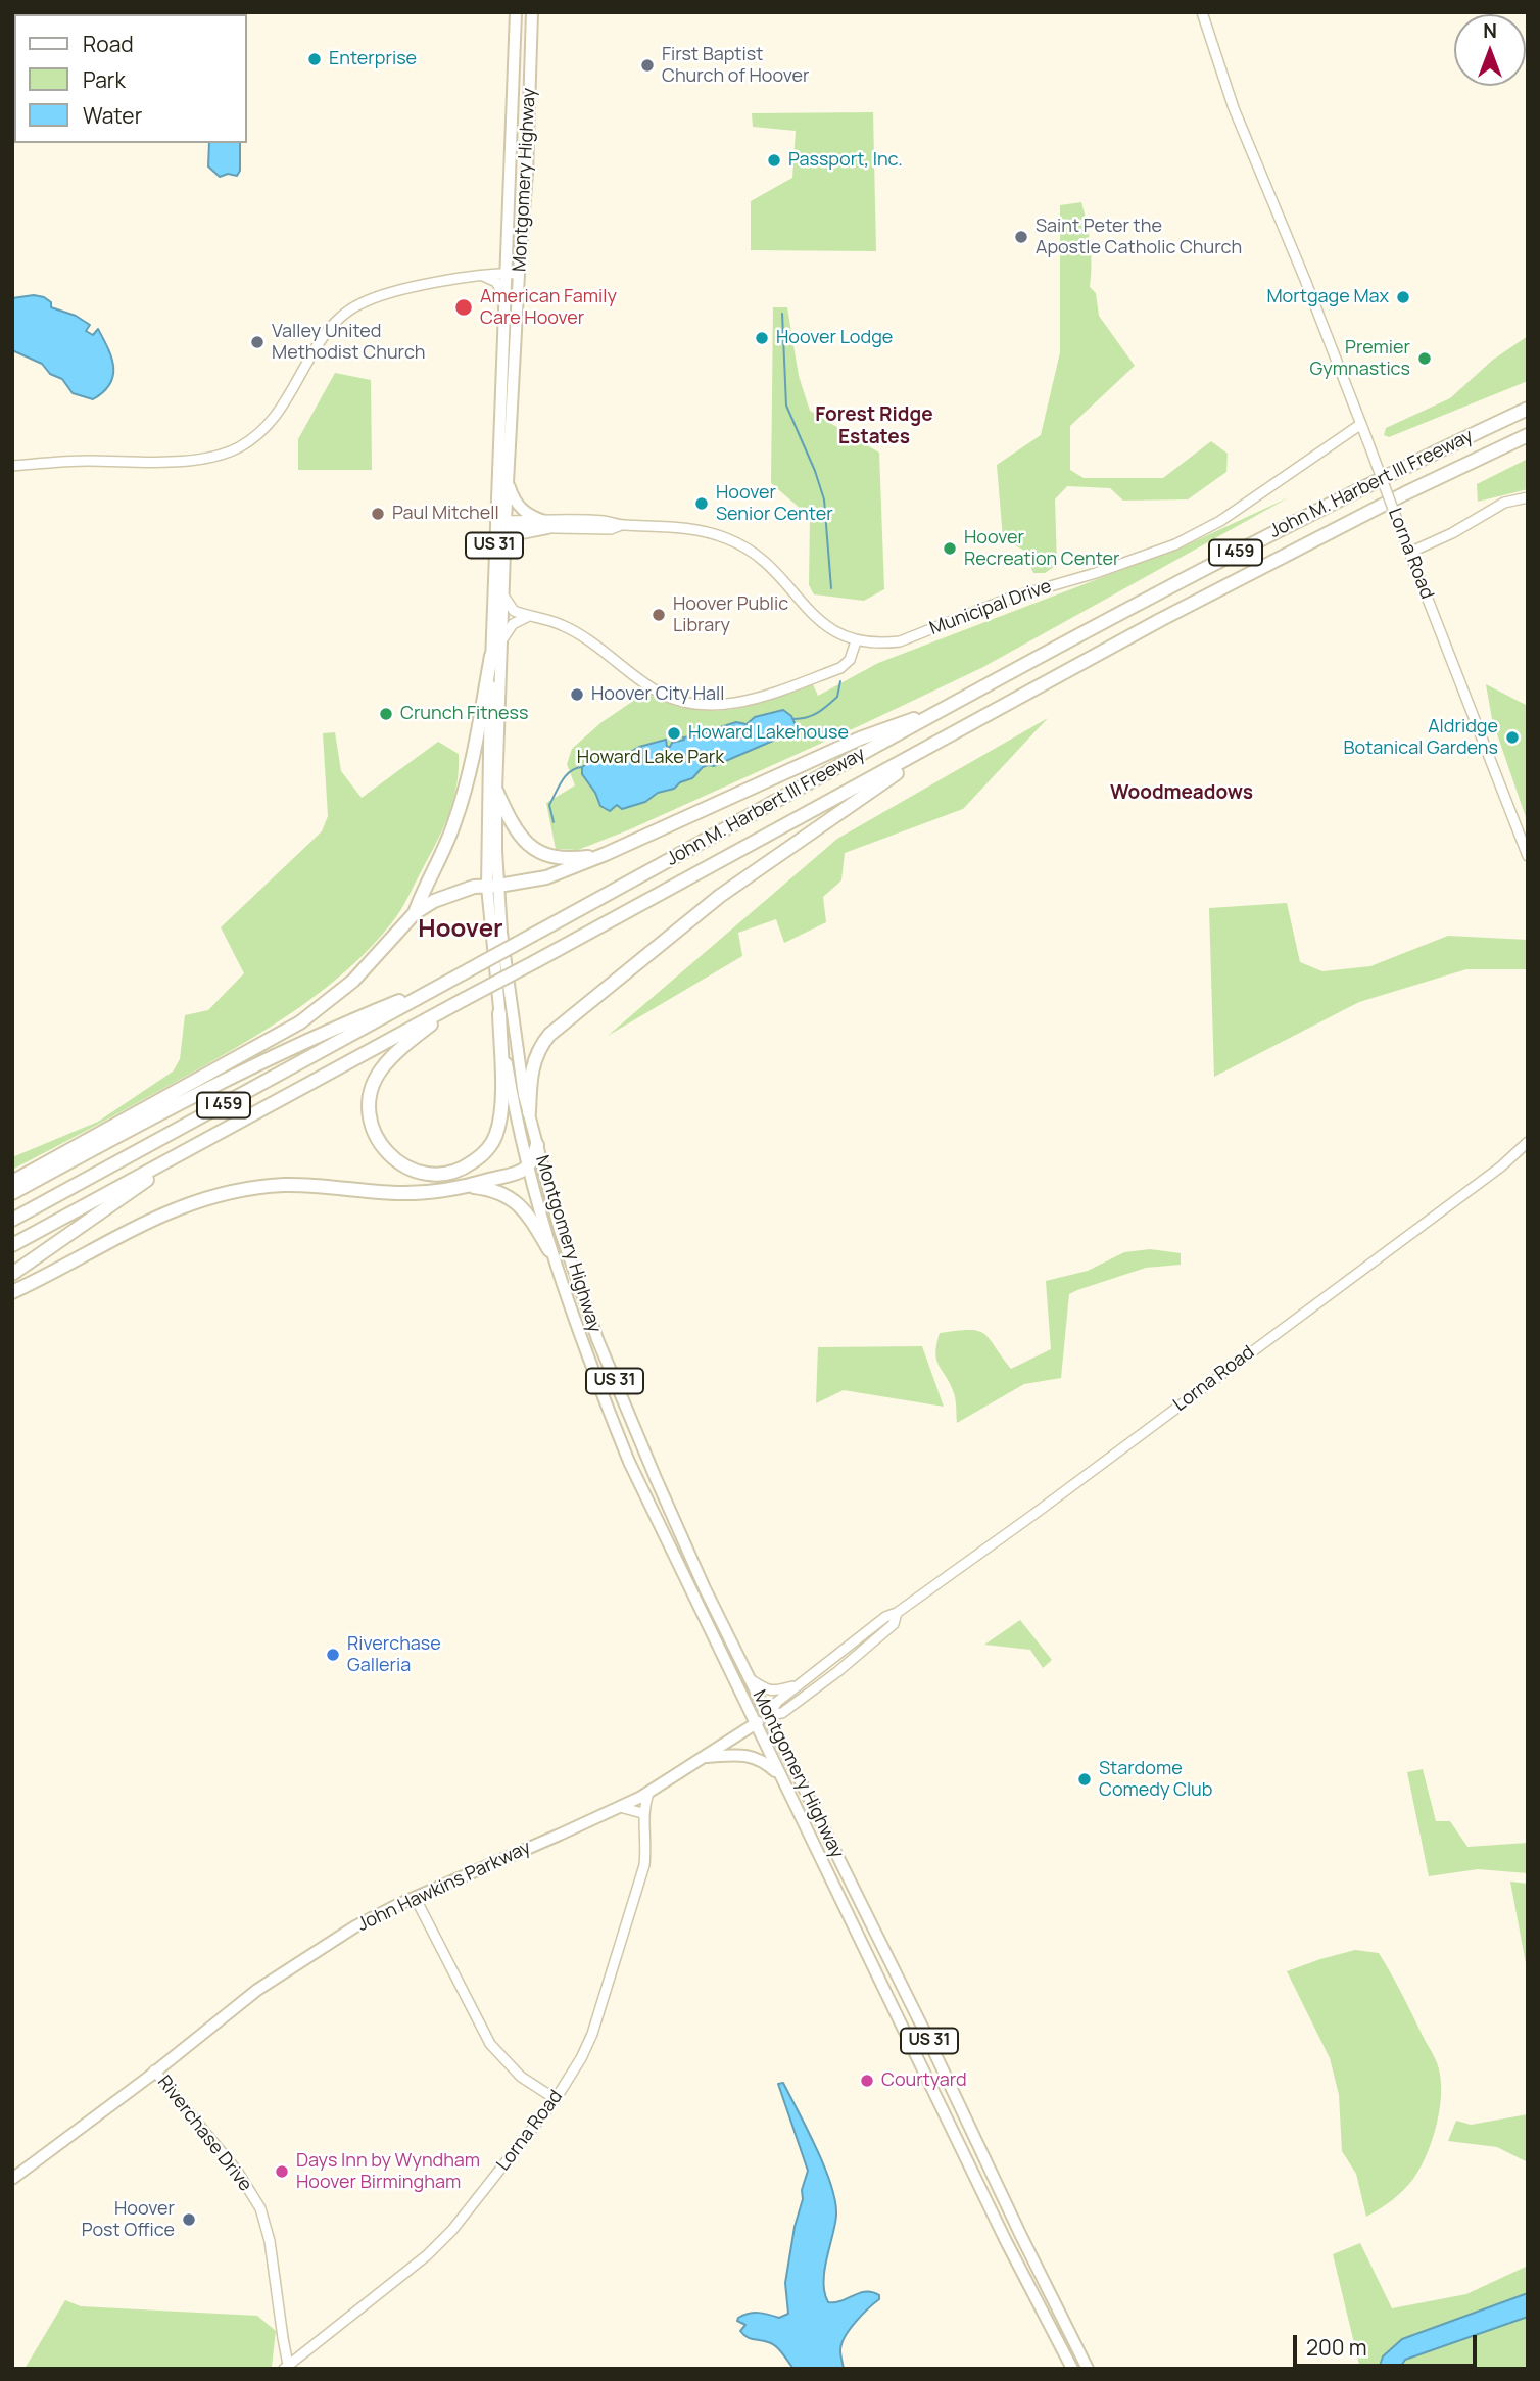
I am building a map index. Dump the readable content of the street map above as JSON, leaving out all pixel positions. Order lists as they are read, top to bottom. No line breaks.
{"streets":{"highway":["John M. Harbert III Freeway","I 459"],"main road":["Montgomery Highway","US 31","John Hawkins Parkway"],"street":["Lorna Road","Municipal Drive","Riverchase Drive"]},"crossings":[["Montgomery Highway","Lorna Road"],["Montgomery Highway","Municipal Drive"],["Montgomery Highway","John Hawkins Parkway"],["Lorna Road","Municipal Drive"],["Lorna Road","John Hawkins Parkway"],["Lorna Road","Riverchase Drive"],["John Hawkins Parkway","Riverchase Drive"]],"districts":["Forest Ridge Estates","Woodmeadows","Hoover"],"parks":["Howard Lake Park"],"places":["Enterprise","First Baptist Church of Hoover","Passport, Inc.","Saint Peter the Apostle Catholic Church","Mortgage Max","American Family Care Hoover","Hoover Lodge","Valley United Methodist Church","Premier Gymnastics","Hoover Senior Center","Paul Mitchell","Hoover Recreation Center","Hoover Public Library","Hoover City Hall","Crunch Fitness","Howard Lakehouse","Aldridge Botanical Gardens","Riverchase Galleria","Stardome Comedy Club","Courtyard","Days Inn by Wyndham Hoover Birmingham","Hoover Post Office"],"legend":["Road","Park","Water"],"scale_bar":"200 m","north":"top"}
